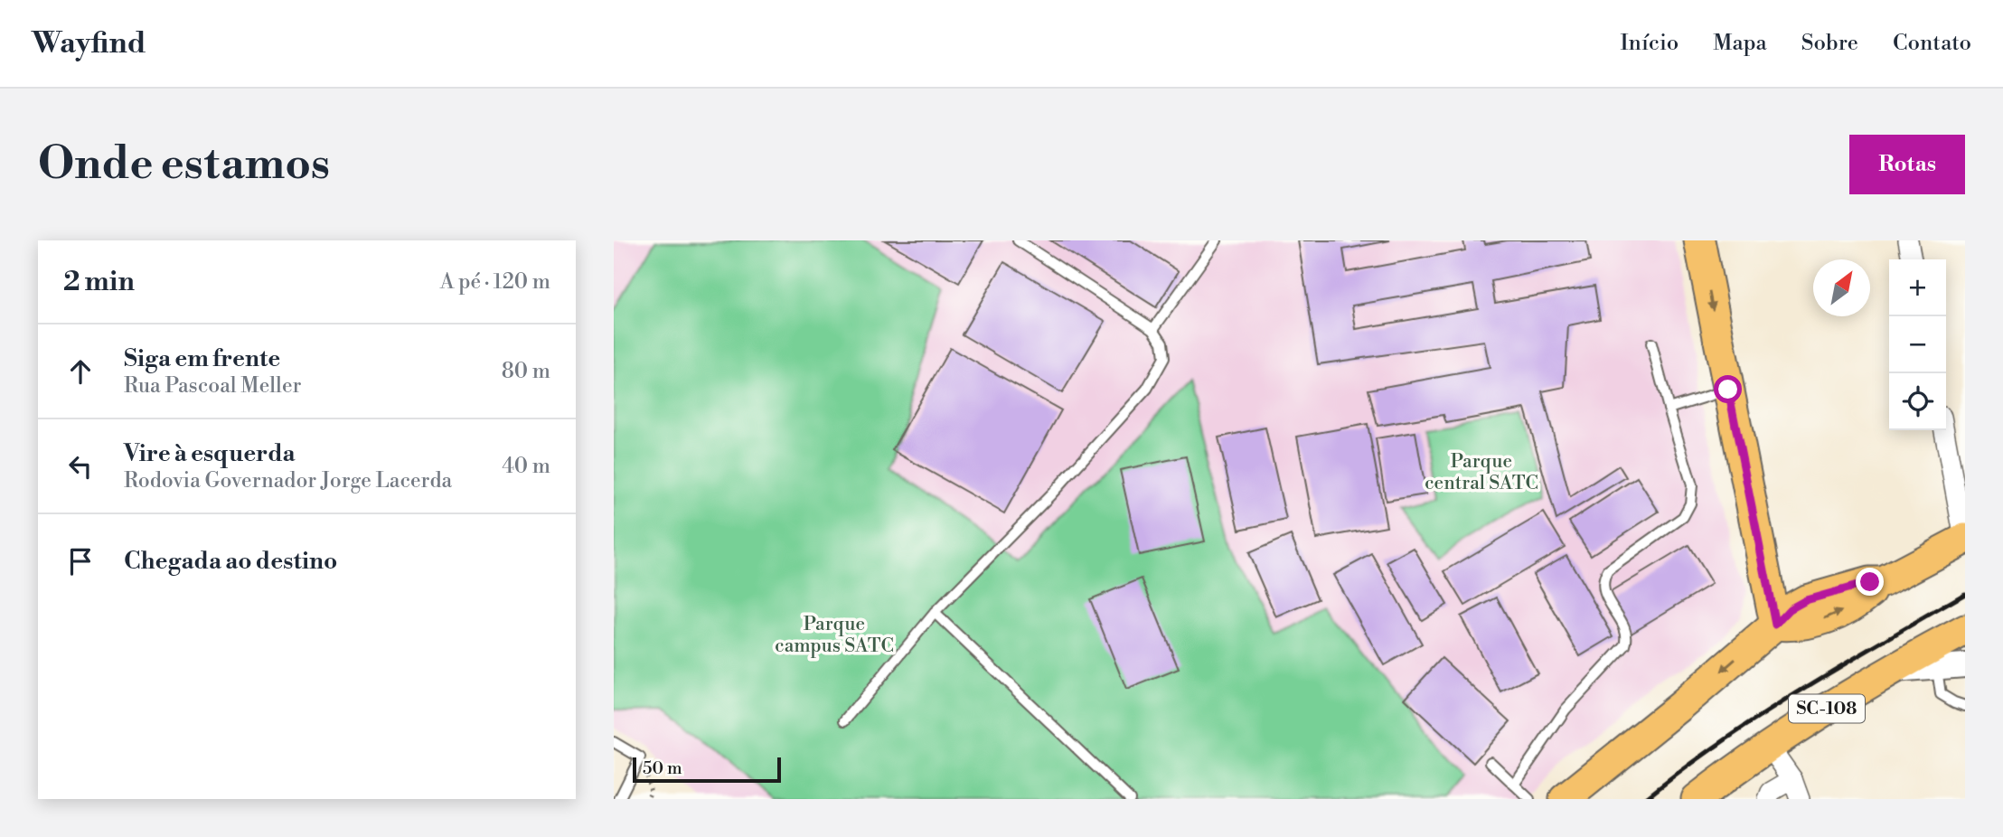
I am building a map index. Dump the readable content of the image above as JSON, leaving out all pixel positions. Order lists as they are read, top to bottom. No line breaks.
{"streets":{"main road":["SC-108"]},"parks":["Parque central SATC","Parque campus SATC"],"scale_bar":"50 m","north":"top right","page":{"header":"Wayfind","nav":["Início","Mapa","Sobre","Contato"],"buttons":"Rotas","title":"Onde estamos","heading":["2 min","A pé · 120 m"],"map_buttons":["+","−"],"list":[["Siga em frente","Rua Pascoal Meller","80 m"],["Vire à esquerda","Rodovia Governador Jorge Lacerda","40 m"],"Chegada ao destino"],"scale":"50 m"}}
